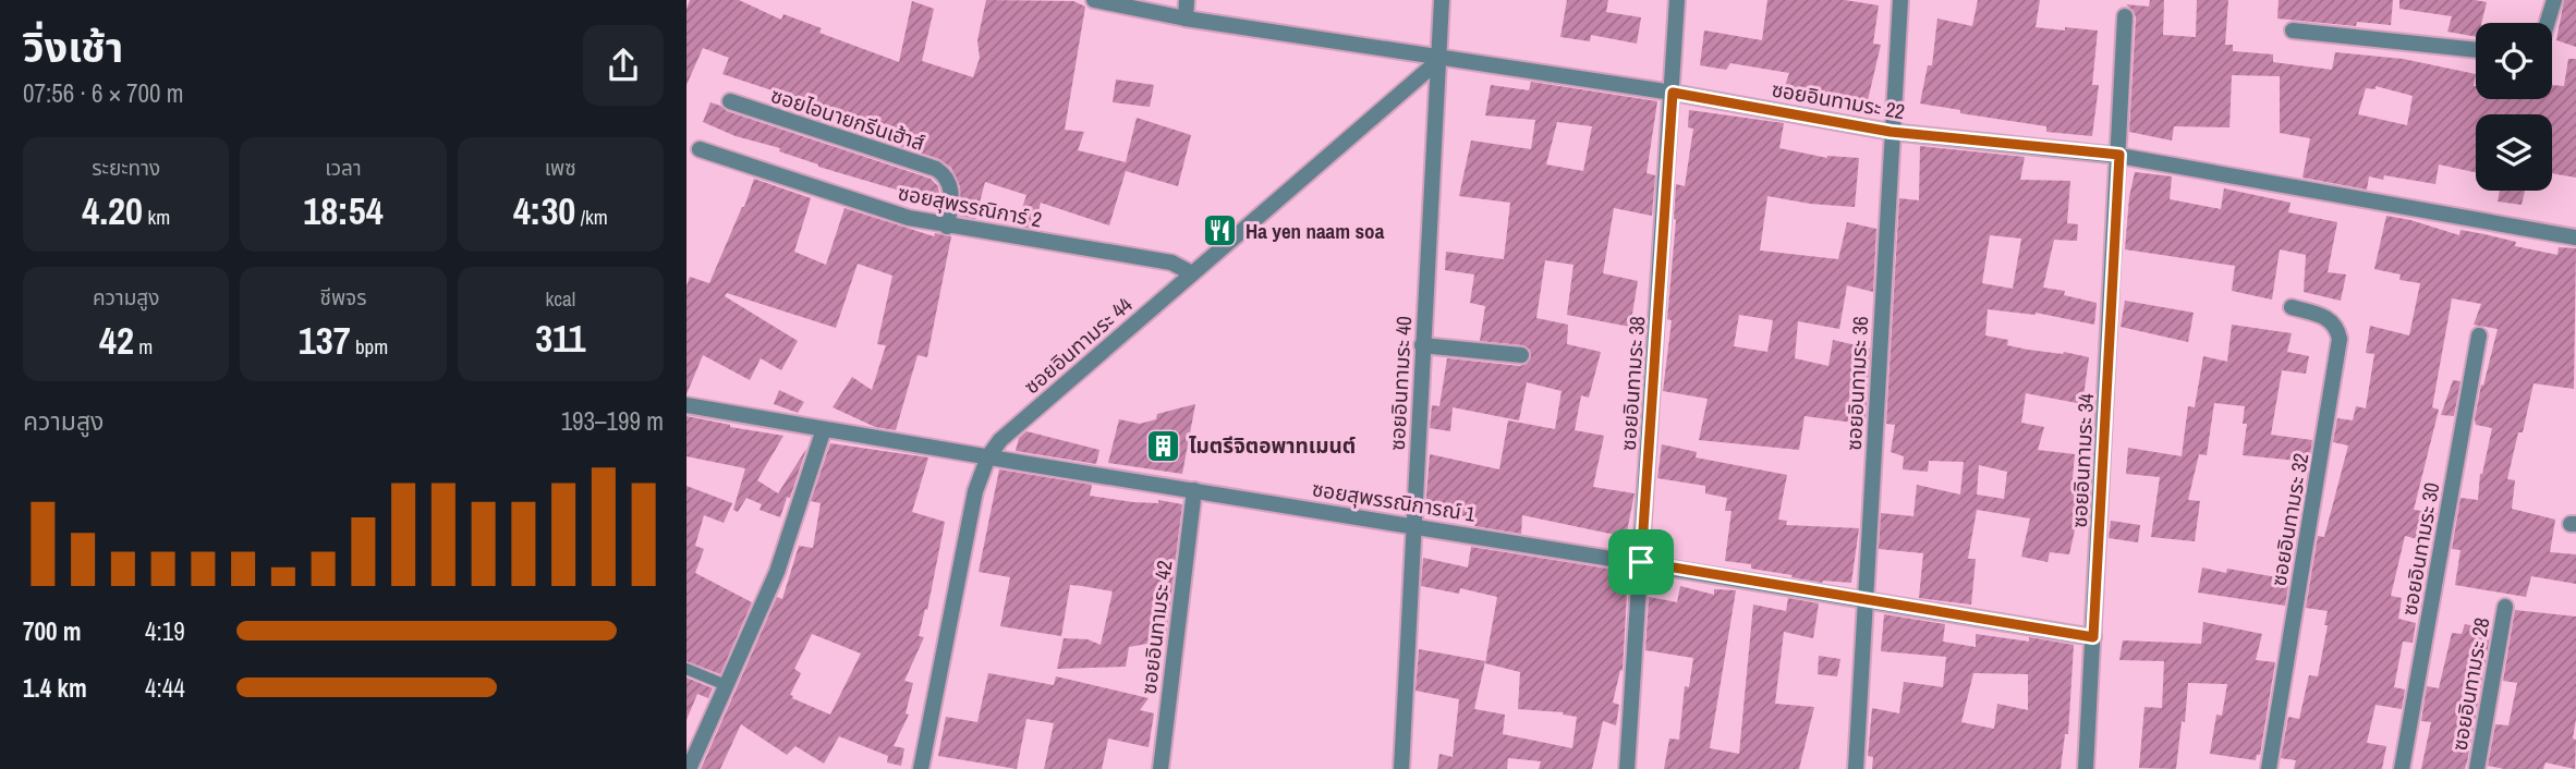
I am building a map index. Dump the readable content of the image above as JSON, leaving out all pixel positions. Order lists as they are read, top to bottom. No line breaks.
{"streets":{"street":["ซอยอินทามระ 22","ซอยไอนายกรีนเฮ้าส์","ซอยสุพรรณิการ์ 2","ซอยอินทามระ 44","ซอยอินทามระ 40","ซอยอินทามระ 38","ซอยอินทามระ 36","ซอยอินทามระ 34","ซอยสุพรรณิการณ์ 1","ซอยอินทามระ 32","ซอยอินทามระ 30","ซอยอินทามระ 42","ซอยอินทามระ 28"]},"crossings":[["ซอยอินทามระ 22","ซอยอินทามระ 44"],["ซอยอินทามระ 22","ซอยอินทามระ 40"],["ซอยอินทามระ 22","ซอยอินทามระ 38"],["ซอยอินทามระ 22","ซอยอินทามระ 36"],["ซอยอินทามระ 22","ซอยอินทามระ 34"],["ซอยไอนายกรีนเฮ้าส์","ซอยสุพรรณิการ์ 2"],["ซอยสุพรรณิการ์ 2","ซอยอินทามระ 44"],["ซอยอินทามระ 44","ซอยอินทามระ 40"],["ซอยอินทามระ 44","ซอยสุพรรณิการณ์ 1"],["ซอยอินทามระ 40","ซอยสุพรรณิการณ์ 1"],["ซอยอินทามระ 38","ซอยสุพรรณิการณ์ 1"],["ซอยอินทามระ 36","ซอยสุพรรณิการณ์ 1"],["ซอยอินทามระ 34","ซอยสุพรรณิการณ์ 1"],["ซอยสุพรรณิการณ์ 1","ซอยอินทามระ 42"]],"places":{"restaurant":["Ha yen naam soa"],"building":["ไมตรีจิตอพาทเมนต์"]},"page":{"heading":["วิ่งเช้า","07:56 · 6 × 700 m"],"stats":[["ระยะทาง","4.20 km"],["เวลา","18:54"],["เพซ","4:30 /km"],["ความสูง","42 m"],["ชีพจร","137 bpm"],["kcal","311"]],"chart":["ความสูง","193–199 m"],"list":[{"name":"700 m","note":"4:19"},{"name":"1.4 km","note":"4:44"}]}}
